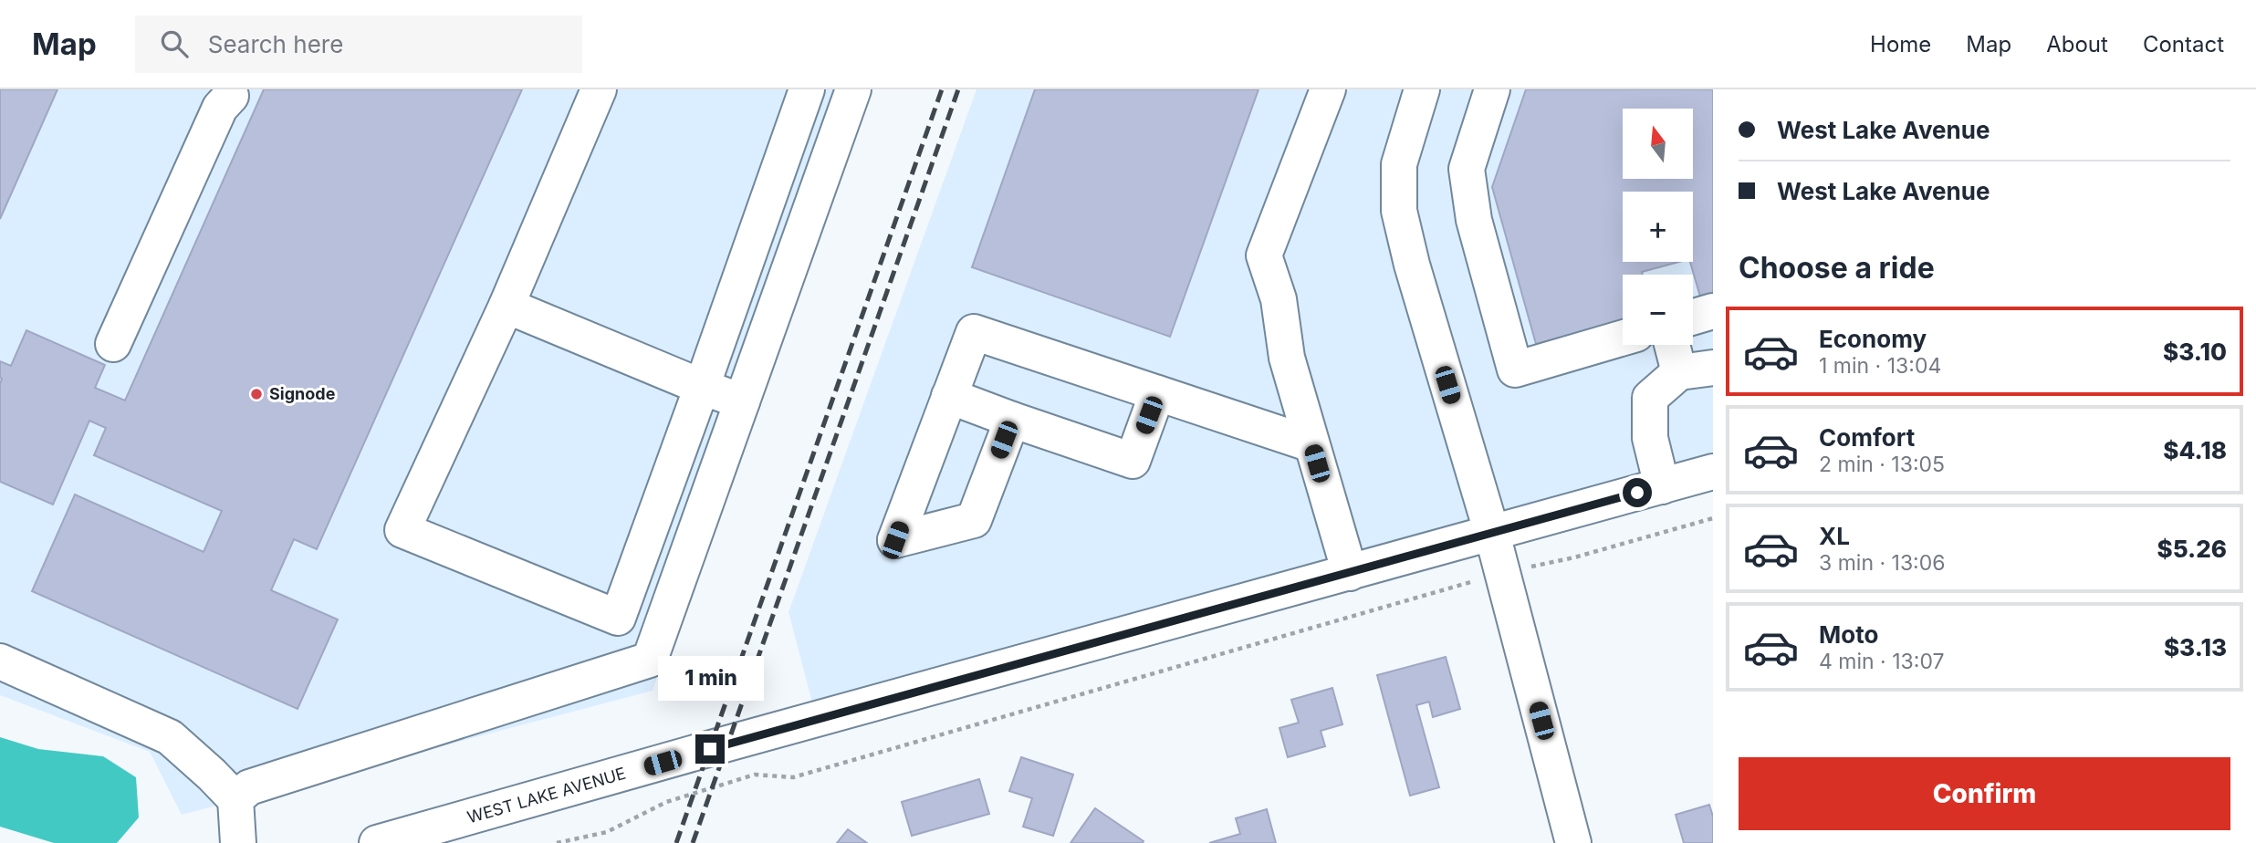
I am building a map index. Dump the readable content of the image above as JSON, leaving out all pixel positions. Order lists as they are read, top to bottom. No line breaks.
{"streets":{"street":["WEST LAKE AVENUE"]},"places":["Signode"],"north":"top","page":{"header":"Map","search":"Search here","nav":["Home","Map","About","Contact"],"banner":["West Lake Avenue","West Lake Avenue"],"map_buttons":["+","−"],"heading":"Choose a ride","list":[{"name":"Economy","note":"1 min · 13:04","value":"$3.10"},{"name":"Comfort","note":"2 min · 13:05","value":"$4.18"},{"name":"XL","note":"3 min · 13:06","value":"$5.26"},{"name":"Moto","note":"4 min · 13:07","value":"$3.13"}],"bubble":"1 min","buttons":"Confirm"}}
